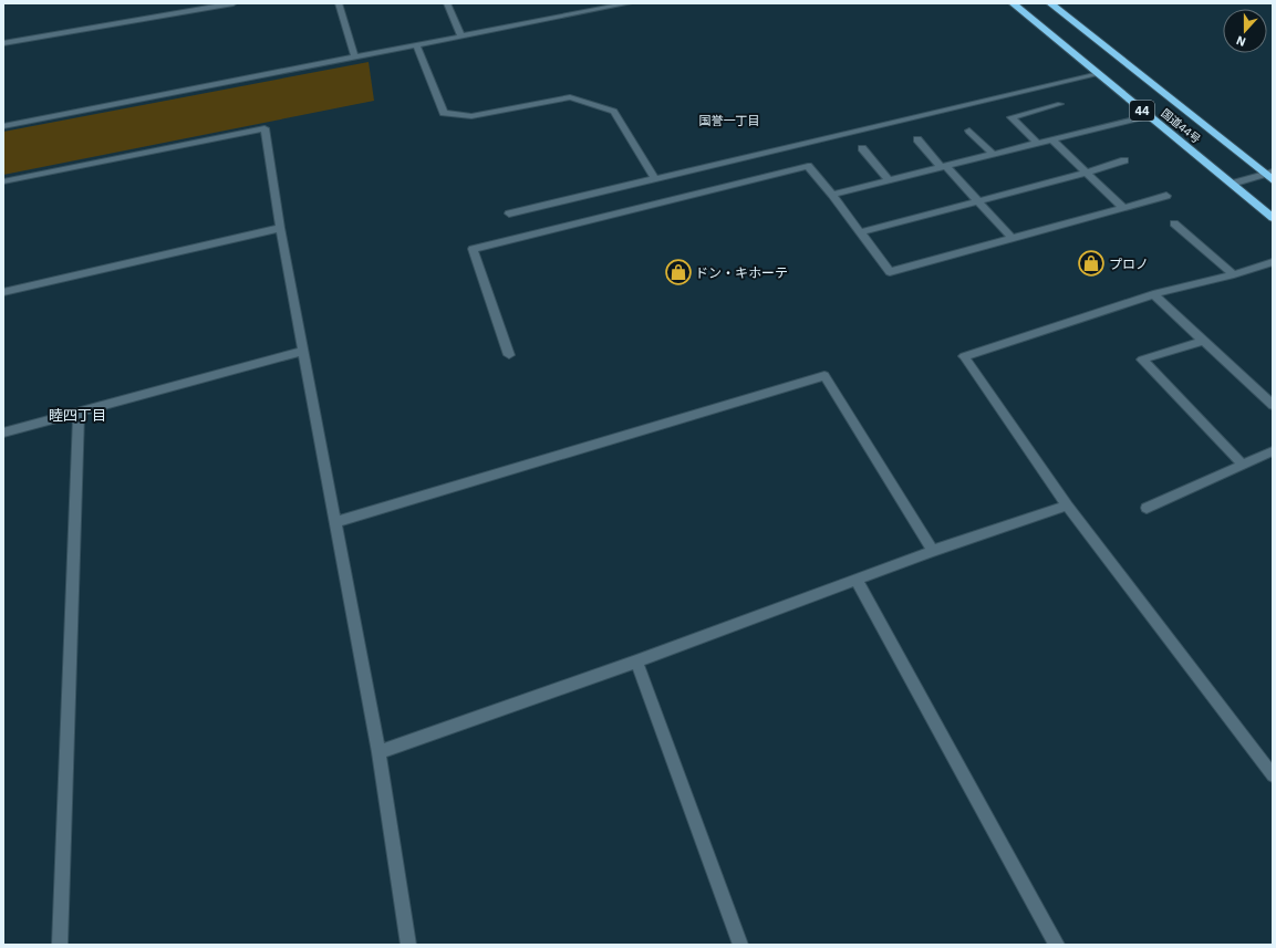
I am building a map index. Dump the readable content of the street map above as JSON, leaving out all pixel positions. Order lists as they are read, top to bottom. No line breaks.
{"streets":{"highway":["44","国道44号"]},"districts":["国誉一丁目","睦四丁目"],"places":{"shop":["プロノ","ドン・キホーテ"]},"north":"bottom"}
